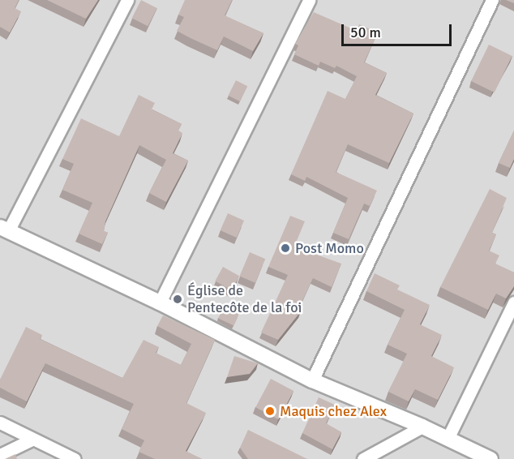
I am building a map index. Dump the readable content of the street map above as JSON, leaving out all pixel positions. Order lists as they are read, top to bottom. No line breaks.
{"places":["Post Momo","Église de Pentecôte de la foi","Maquis chez Alex"],"scale_bar":"50 m"}
